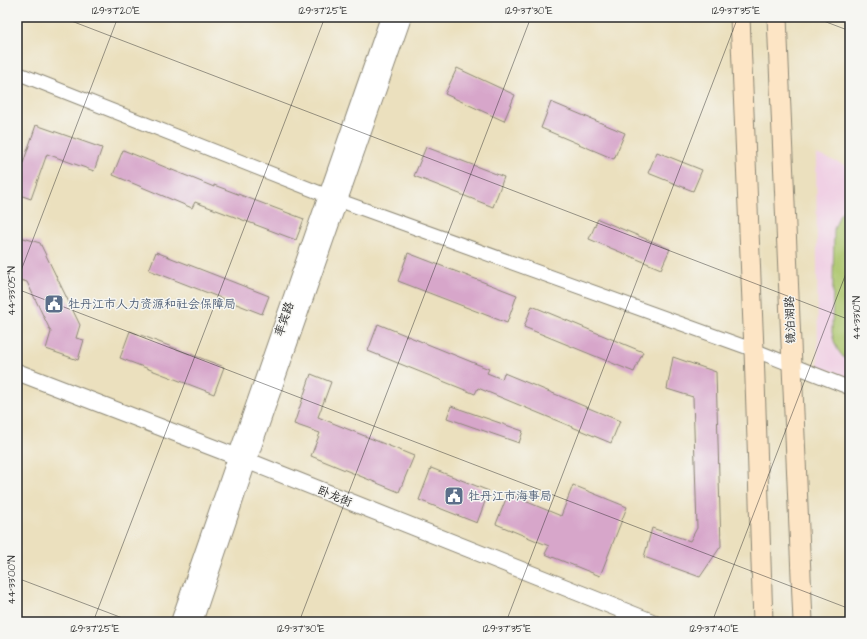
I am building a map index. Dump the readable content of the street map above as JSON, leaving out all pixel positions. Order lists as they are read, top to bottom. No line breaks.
{"streets":{"main road":["镜泊湖路"],"street":["率宾路","卧龙街"]},"crossings":[["率宾路","卧龙街"]],"places":{"public building":["牡丹江市人力资源和社会保障局","牡丹江市海事局"]},"coordinates":["129°37'20\"E","129°37'25\"E","129°37'30\"E","129°37'35\"E","44°33'05\"N","44°33'10\"N","44°33'00\"N","129°37'40\"E"]}
